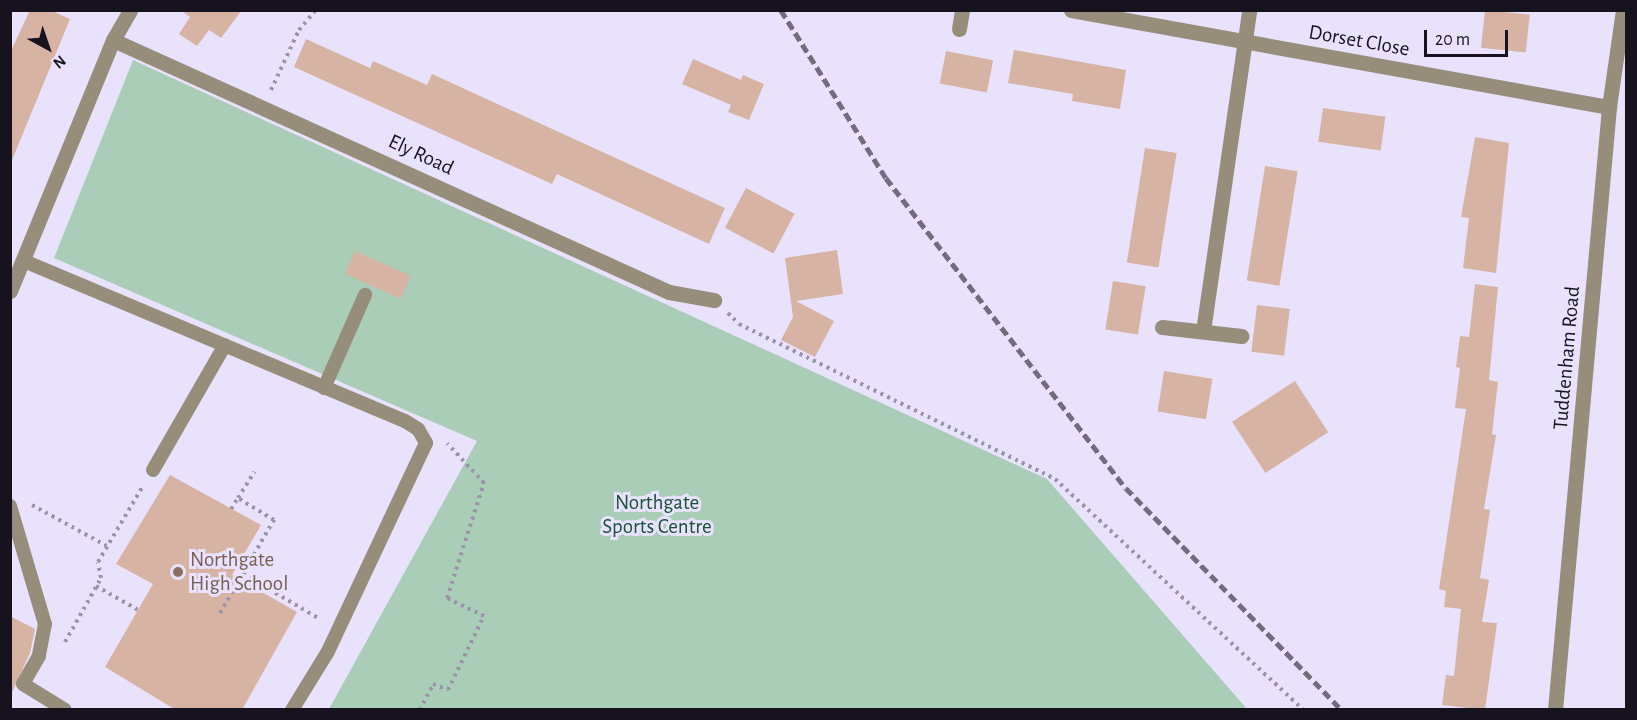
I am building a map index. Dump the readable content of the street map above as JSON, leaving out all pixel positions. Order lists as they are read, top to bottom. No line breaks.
{"streets":{"street":["Dorset Close","Ely Road","Tuddenham Road"]},"crossings":[["Dorset Close","Tuddenham Road"]],"parks":["Northgate Sports Centre"],"places":["Northgate High School"],"scale_bar":"20 m","north":"bottom right"}
